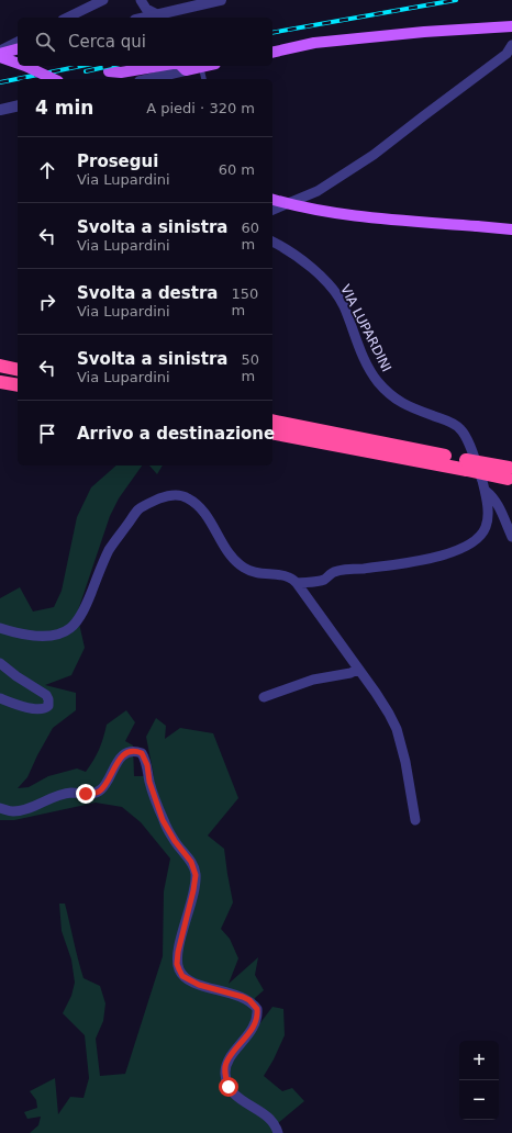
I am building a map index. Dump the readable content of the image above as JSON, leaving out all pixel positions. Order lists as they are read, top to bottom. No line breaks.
{"streets":{"street":["VIA LUPARDINI"]},"page":{"search":"Cerca qui","heading":["4 min","A piedi · 320 m"],"list":[["Prosegui","Via Lupardini","60 m"],["Svolta a sinistra","Via Lupardini","60 m"],["Svolta a destra","Via Lupardini","150 m"],["Svolta a sinistra","Via Lupardini","50 m"],"Arrivo a destinazione"],"map_buttons":["+","−"]}}
